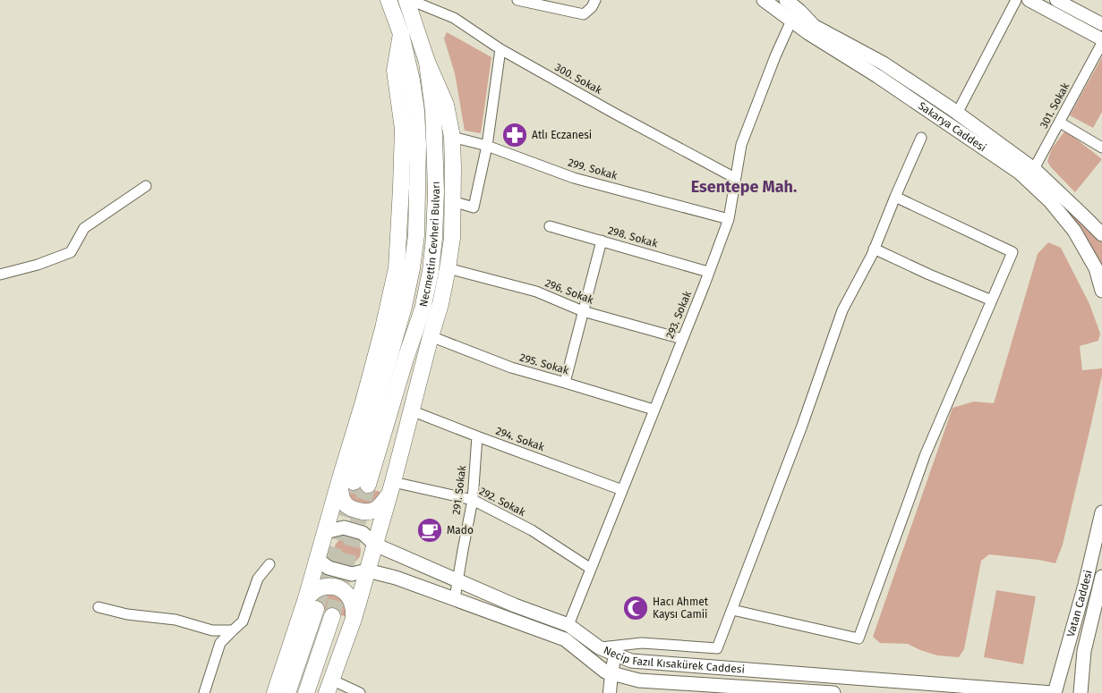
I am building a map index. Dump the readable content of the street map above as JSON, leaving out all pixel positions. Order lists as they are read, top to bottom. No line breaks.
{"streets":{"main road":["Sakarya Caddesi","Necmettin Cevheri Bulvarı","Vatan Caddesi","Necip Fazıl Kısakürek Caddesi"],"street":["300. Sokak","301. Sokak","299. Sokak","298. Sokak","296. Sokak","293. Sokak","295. Sokak","294. Sokak","291. Sokak","292. Sokak"]},"crossings":[["300. Sokak","Necmettin Cevheri Bulvarı"],["300. Sokak","293. Sokak"],["301. Sokak","Sakarya Caddesi"],["Sakarya Caddesi","293. Sokak"],["299. Sokak","293. Sokak"],["298. Sokak","293. Sokak"],["296. Sokak","293. Sokak"],["293. Sokak","295. Sokak"],["293. Sokak","294. Sokak"],["293. Sokak","292. Sokak"],["293. Sokak","Necip Fazıl Kısakürek Caddesi"],["294. Sokak","291. Sokak"],["291. Sokak","292. Sokak"],["291. Sokak","Necip Fazıl Kısakürek Caddesi"],["Vatan Caddesi","Necip Fazıl Kısakürek Caddesi"]],"districts":["Esentepe Mah."],"places":{"pharmacy":["Atlı Eczanesi"],"cafe":["Mado"],"mosque":["Hacı Ahmet Kaysı Camii"]}}
